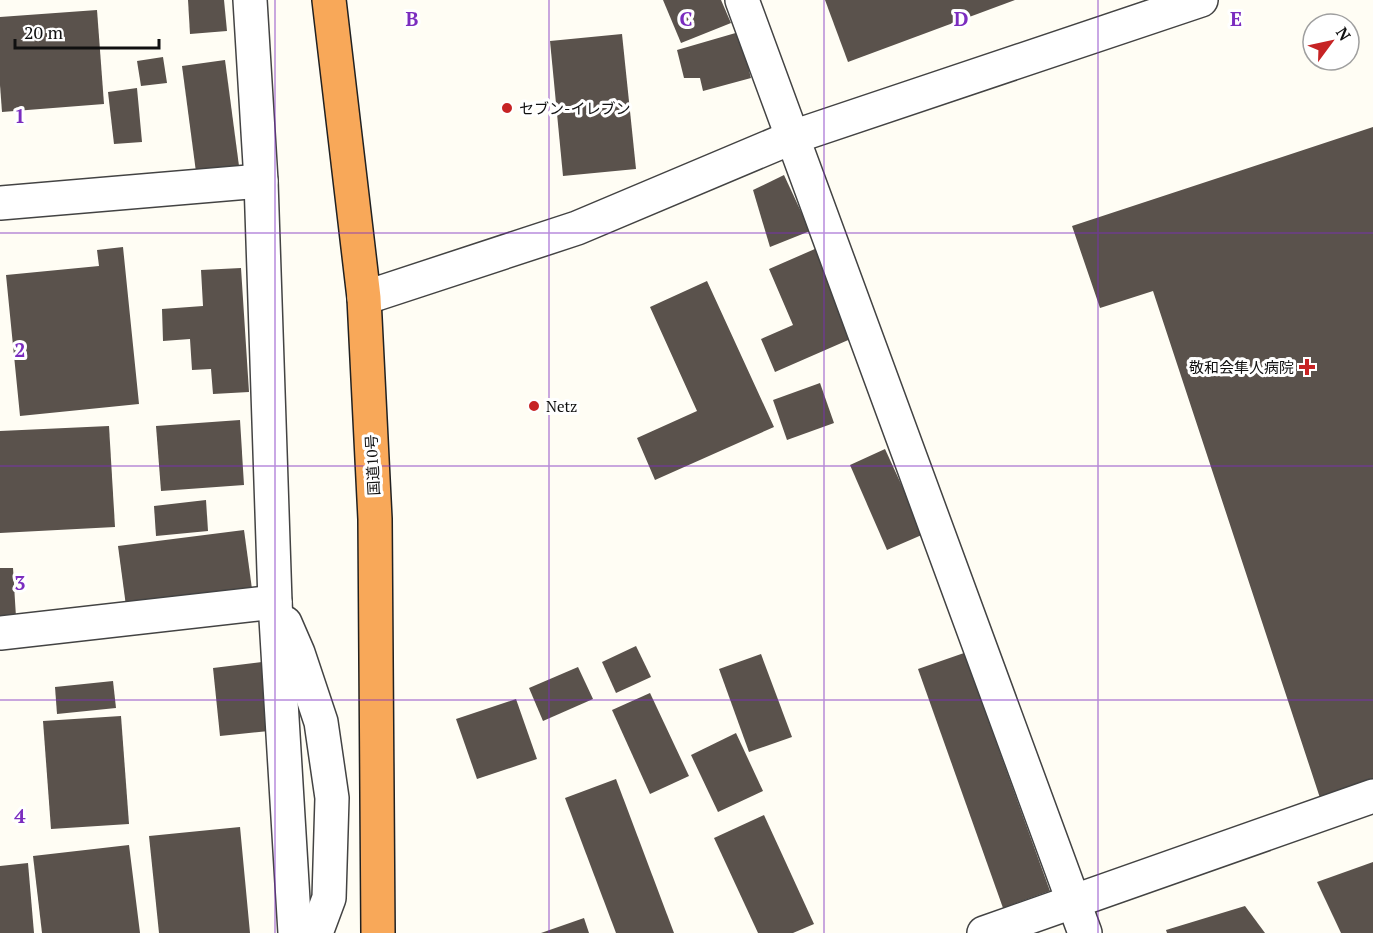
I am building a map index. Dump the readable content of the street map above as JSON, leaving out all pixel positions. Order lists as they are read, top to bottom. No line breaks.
{"streets":{"highway":["国道10号"]},"places":{"other":["セブン-イレブン","Netz"],"health":["敬和会隼人病院"]},"scale_bar":"20 m","north":"top right","grid":{"columns":["B","C","D","E"],"rows":["1","2","3","4"]}}
